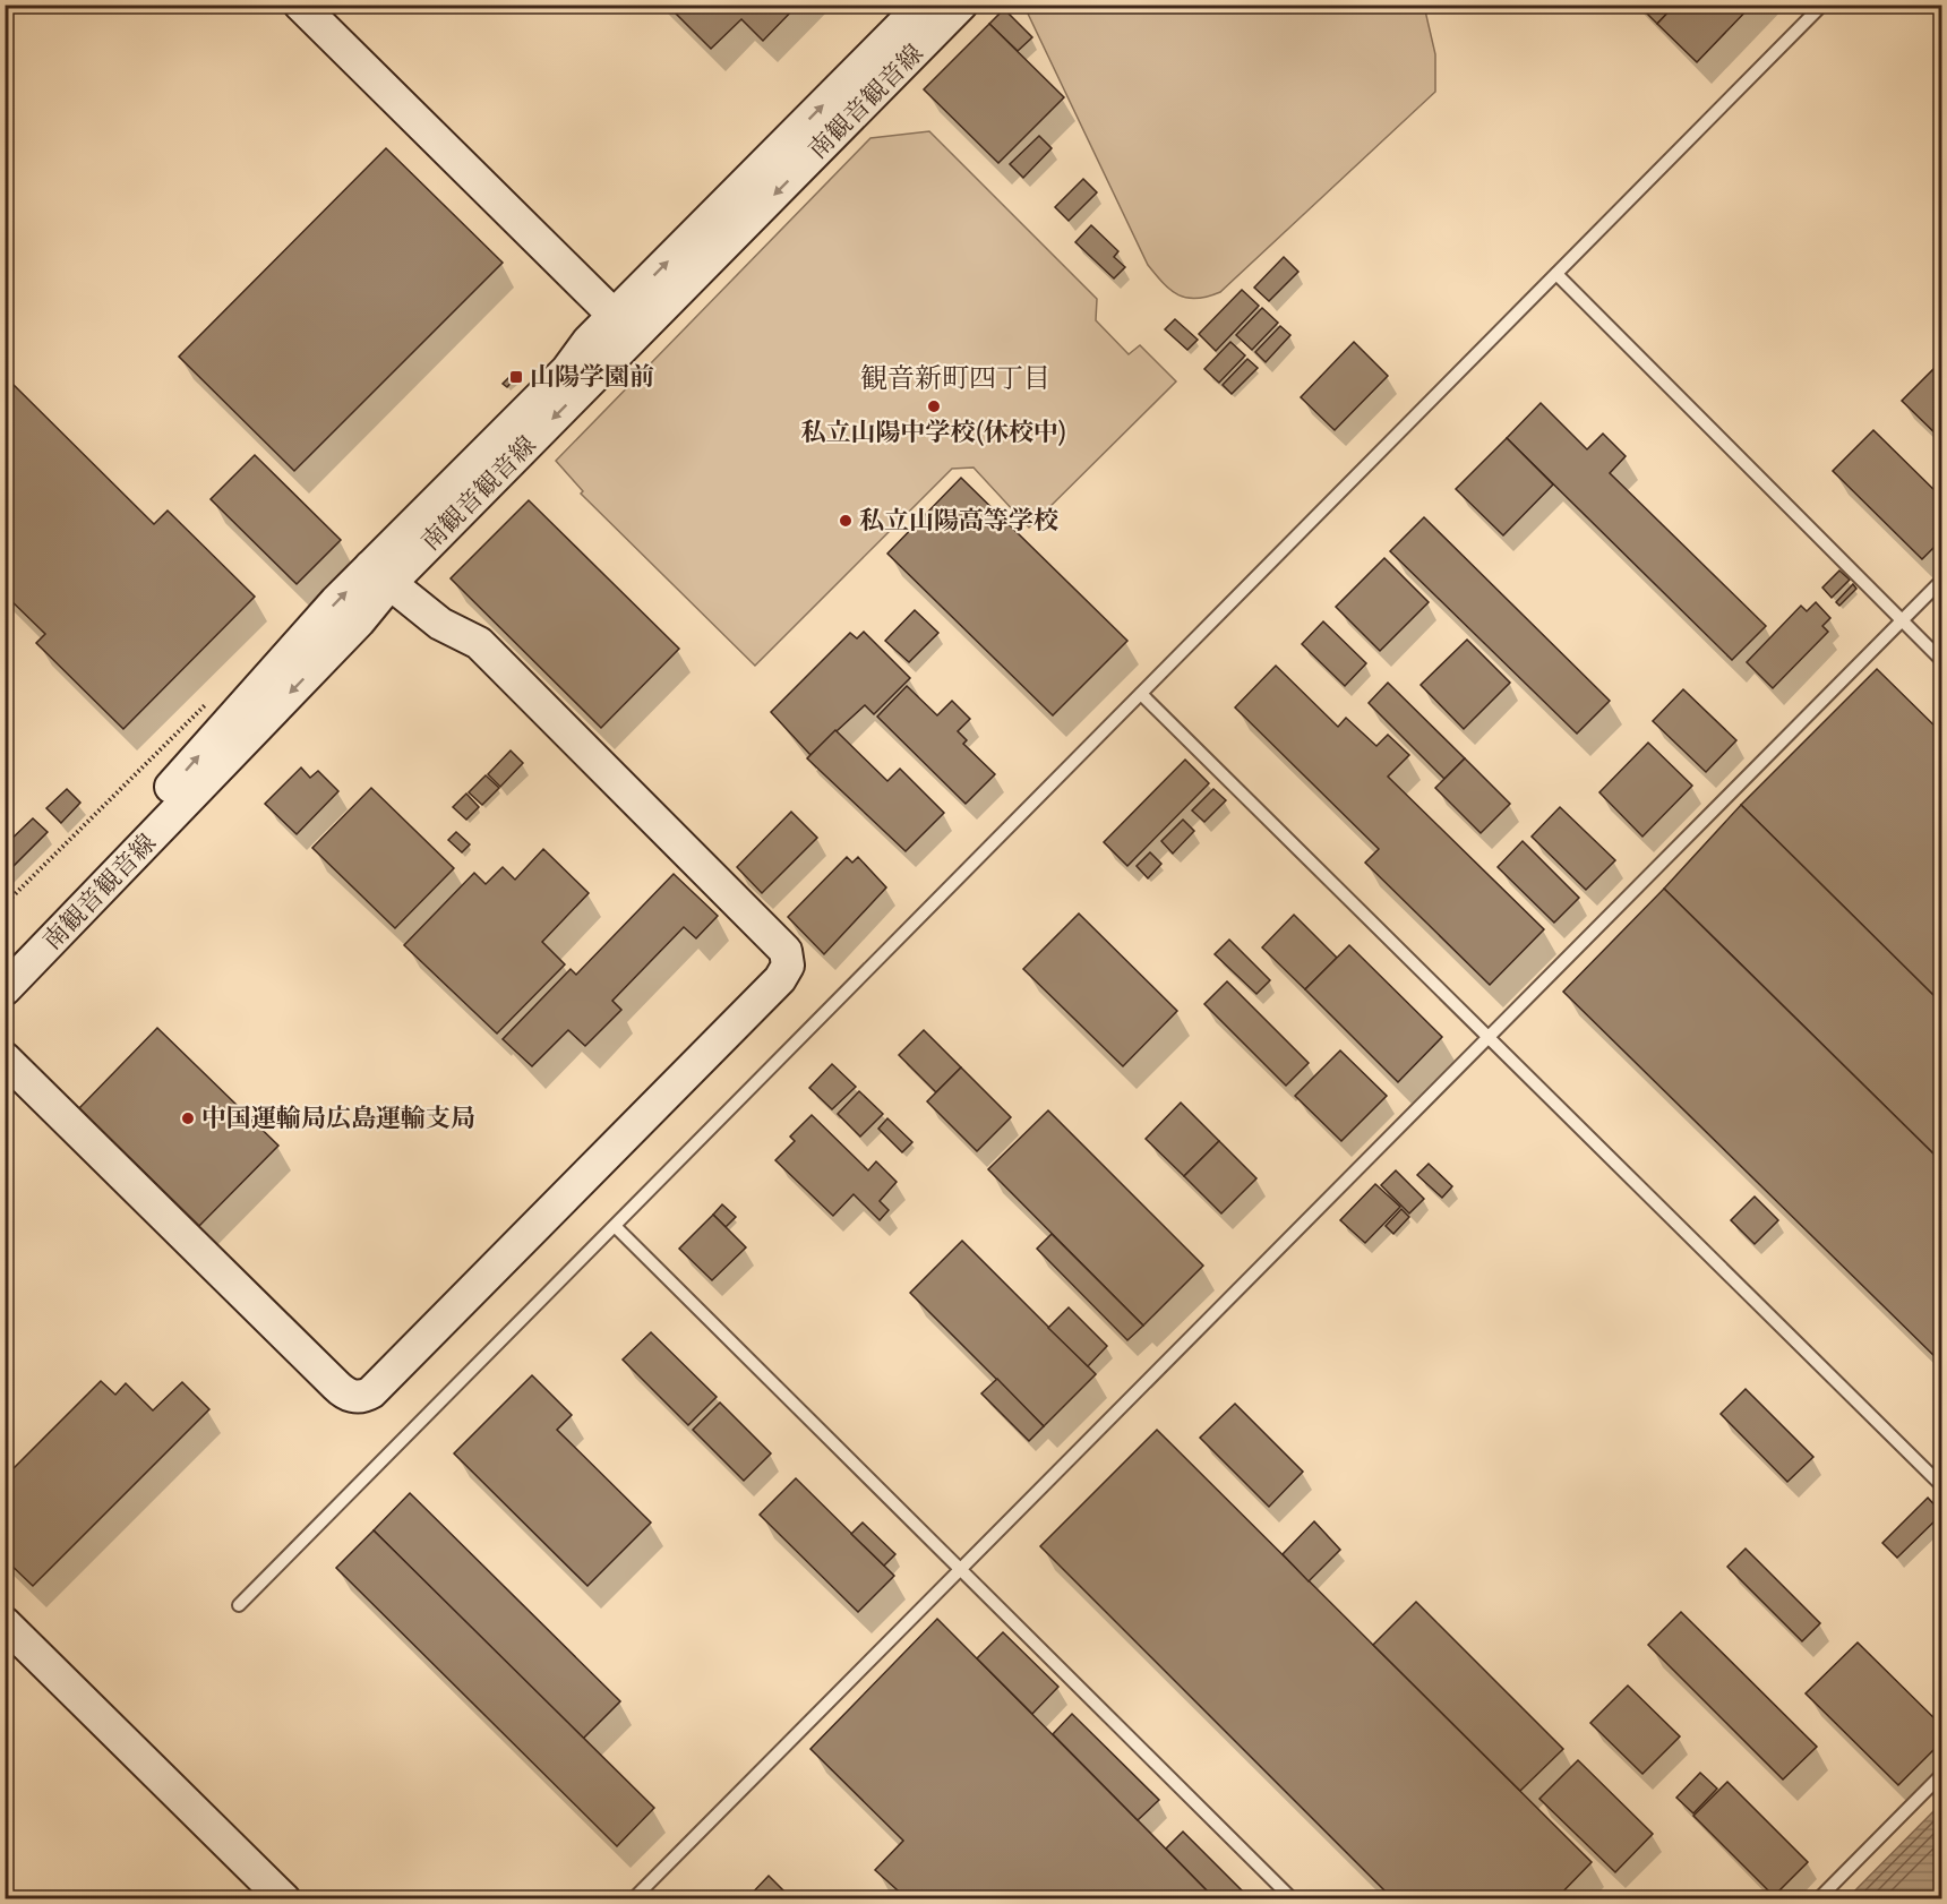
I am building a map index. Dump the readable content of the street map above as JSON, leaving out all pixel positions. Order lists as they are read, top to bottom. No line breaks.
{"streets":{"street":["南観音観音線"]},"districts":["観音新町四丁目"],"places":{"transit":["山陽学園前"],"other":["私立山陽中学校(休校中)","私立山陽高等学校","中国運輸局広島運輸支局"]}}
